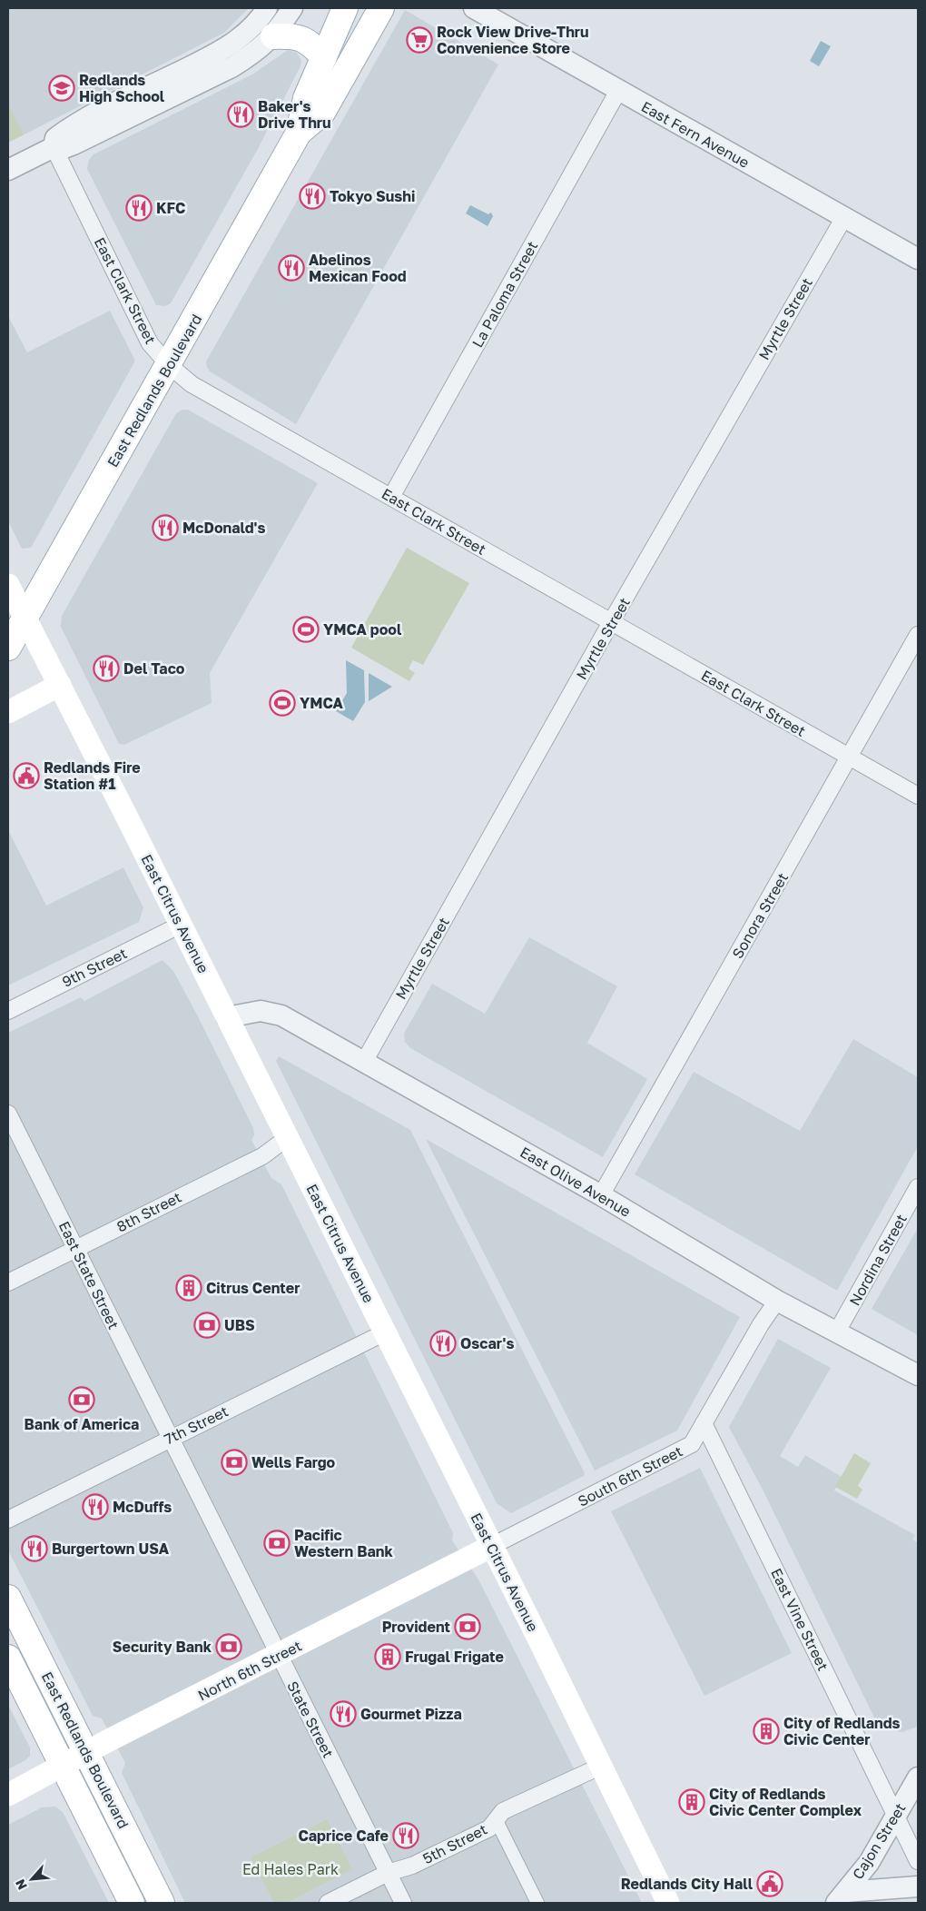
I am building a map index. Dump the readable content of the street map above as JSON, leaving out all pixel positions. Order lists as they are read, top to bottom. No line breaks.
{"streets":{"main road":["East Redlands Boulevard","East Citrus Avenue","North 6th Street"],"street":["East Fern Avenue","East Clark Street","La Paloma Street","Myrtle Street","Sonora Street","9th Street","East Olive Avenue","8th Street","Nordina Street","East State Street","7th Street","South 6th Street","East Vine Street","State Street","Cajon Street","5th Street"]},"crossings":[["East Fern Avenue","La Paloma Street"],["East Fern Avenue","Myrtle Street"],["East Clark Street","La Paloma Street"],["East Clark Street","Myrtle Street"],["East Clark Street","East Redlands Boulevard"],["East Clark Street","Sonora Street"],["Myrtle Street","East Olive Avenue"],["East Redlands Boulevard","East Citrus Avenue"],["East Redlands Boulevard","North 6th Street"],["East Citrus Avenue","9th Street"],["East Citrus Avenue","East Olive Avenue"],["East Citrus Avenue","8th Street"],["East Citrus Avenue","7th Street"],["East Citrus Avenue","South 6th Street"],["East Citrus Avenue","North 6th Street"],["East Citrus Avenue","5th Street"],["Sonora Street","East Olive Avenue"],["East Olive Avenue","Nordina Street"],["East Olive Avenue","South 6th Street"],["8th Street","East State Street"],["East State Street","7th Street"],["East State Street","State Street"],["7th Street","State Street"],["South 6th Street","East Vine Street"],["South 6th Street","North 6th Street"],["East Vine Street","Cajon Street"],["North 6th Street","State Street"],["State Street","5th Street"]],"parks":["Ed Hales Park"],"places":{"supermarket":["Rock View Drive-Thru Convenience Store"],"school or university":["Redlands High School"],"restaurant":["Baker's Drive Thru","Tokyo Sushi","KFC","Abelinos Mexican Food","McDonald's","Del Taco","Oscar's","McDuffs","Burgertown USA","Gourmet Pizza","Caprice Cafe"],"sports":["YMCA pool","YMCA"],"public building":["Redlands Fire Station #1","Redlands City Hall"],"building":["Citrus Center","Frugal Frigate","City of Redlands Civic Center","City of Redlands Civic Center Complex"],"bank":["UBS","Bank of America","Wells Fargo","Pacific Western Bank","Provident","Security Bank"]},"north":"bottom left"}
